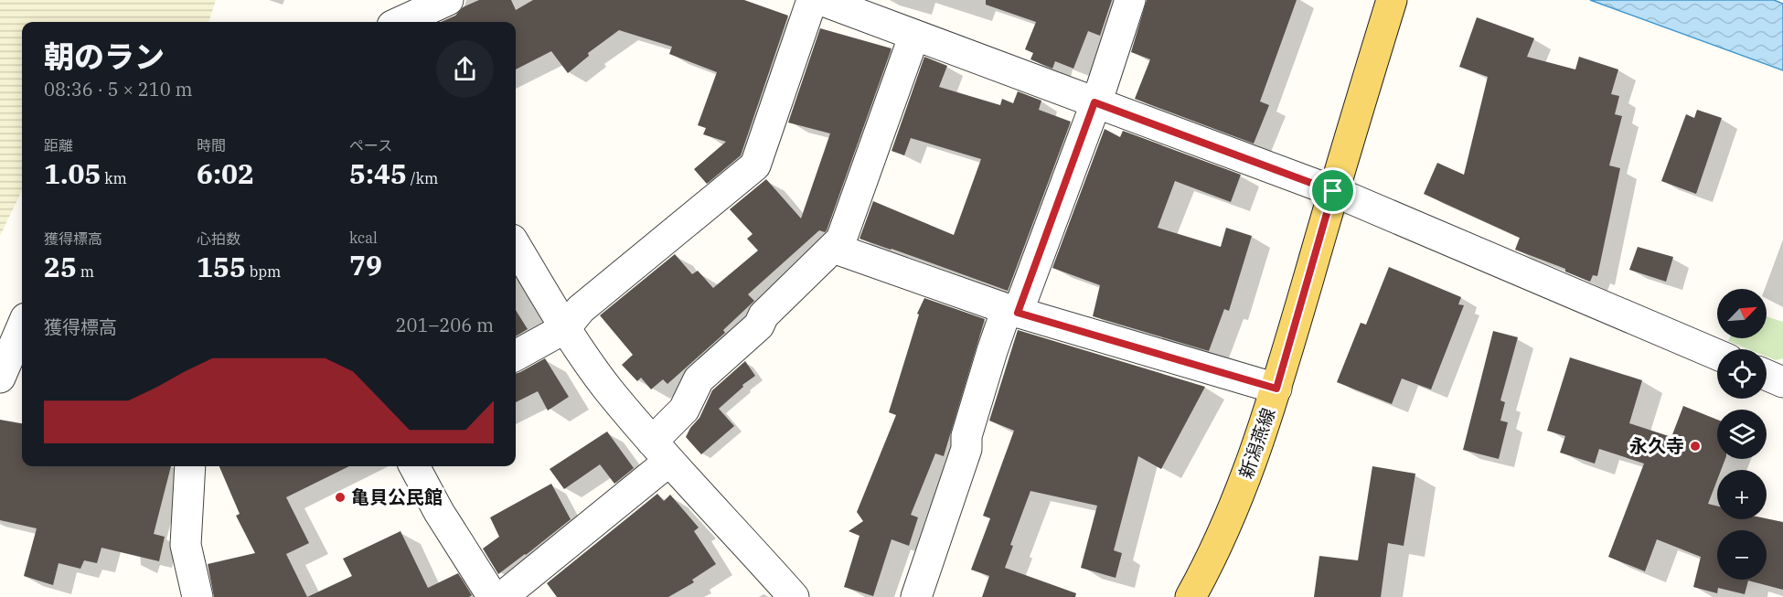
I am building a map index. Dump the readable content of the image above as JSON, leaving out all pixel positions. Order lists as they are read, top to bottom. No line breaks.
{"streets":{"main road":["新潟燕線"]},"places":["永久寺","亀貝公民館"],"north":"top right","page":{"heading":["朝のラン","08:36 · 5 × 210 m"],"stats":[["距離","1.05 km"],["時間","6:02"],["ペース","5:45 /km"],["獲得標高","25 m"],["心拍数","155 bpm"],["kcal","79"]],"map_buttons":["+","−"],"chart":["獲得標高","201–206 m"]}}
